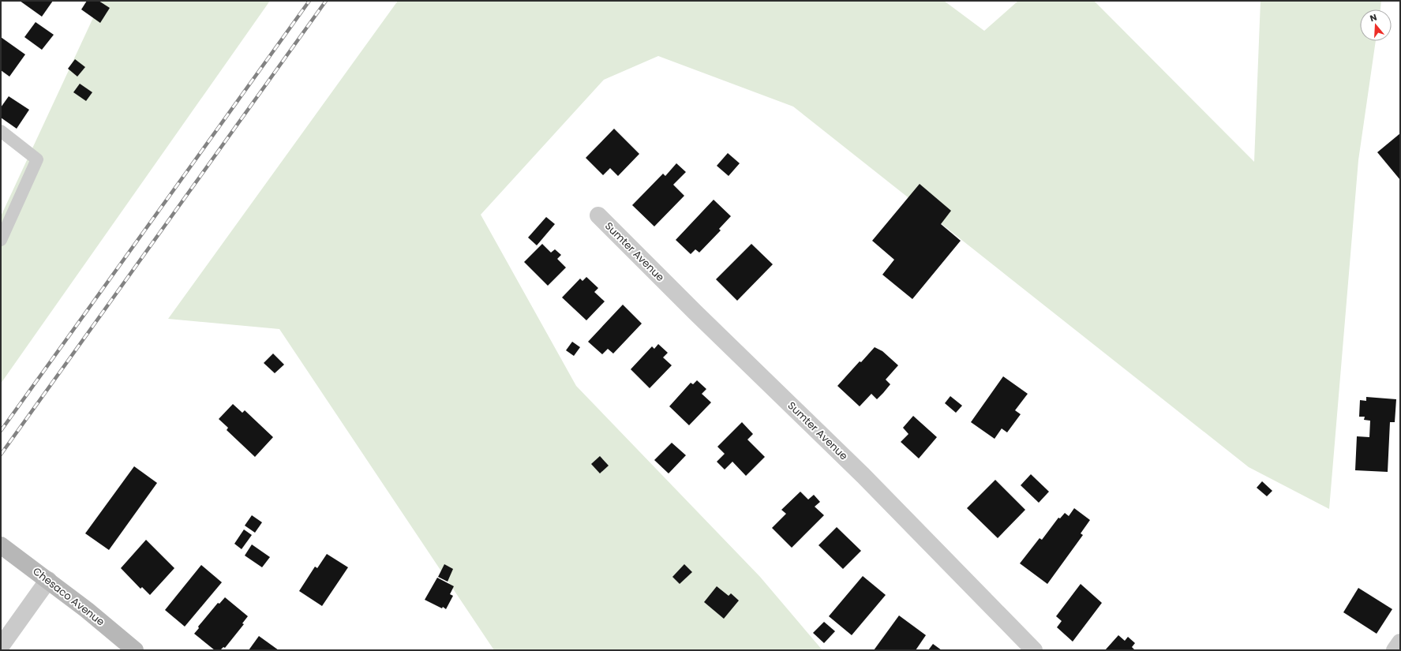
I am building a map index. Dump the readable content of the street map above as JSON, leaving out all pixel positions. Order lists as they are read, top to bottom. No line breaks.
{"streets":{"street":["Sumter Avenue","Chesaco Avenue"]},"north":"top"}
